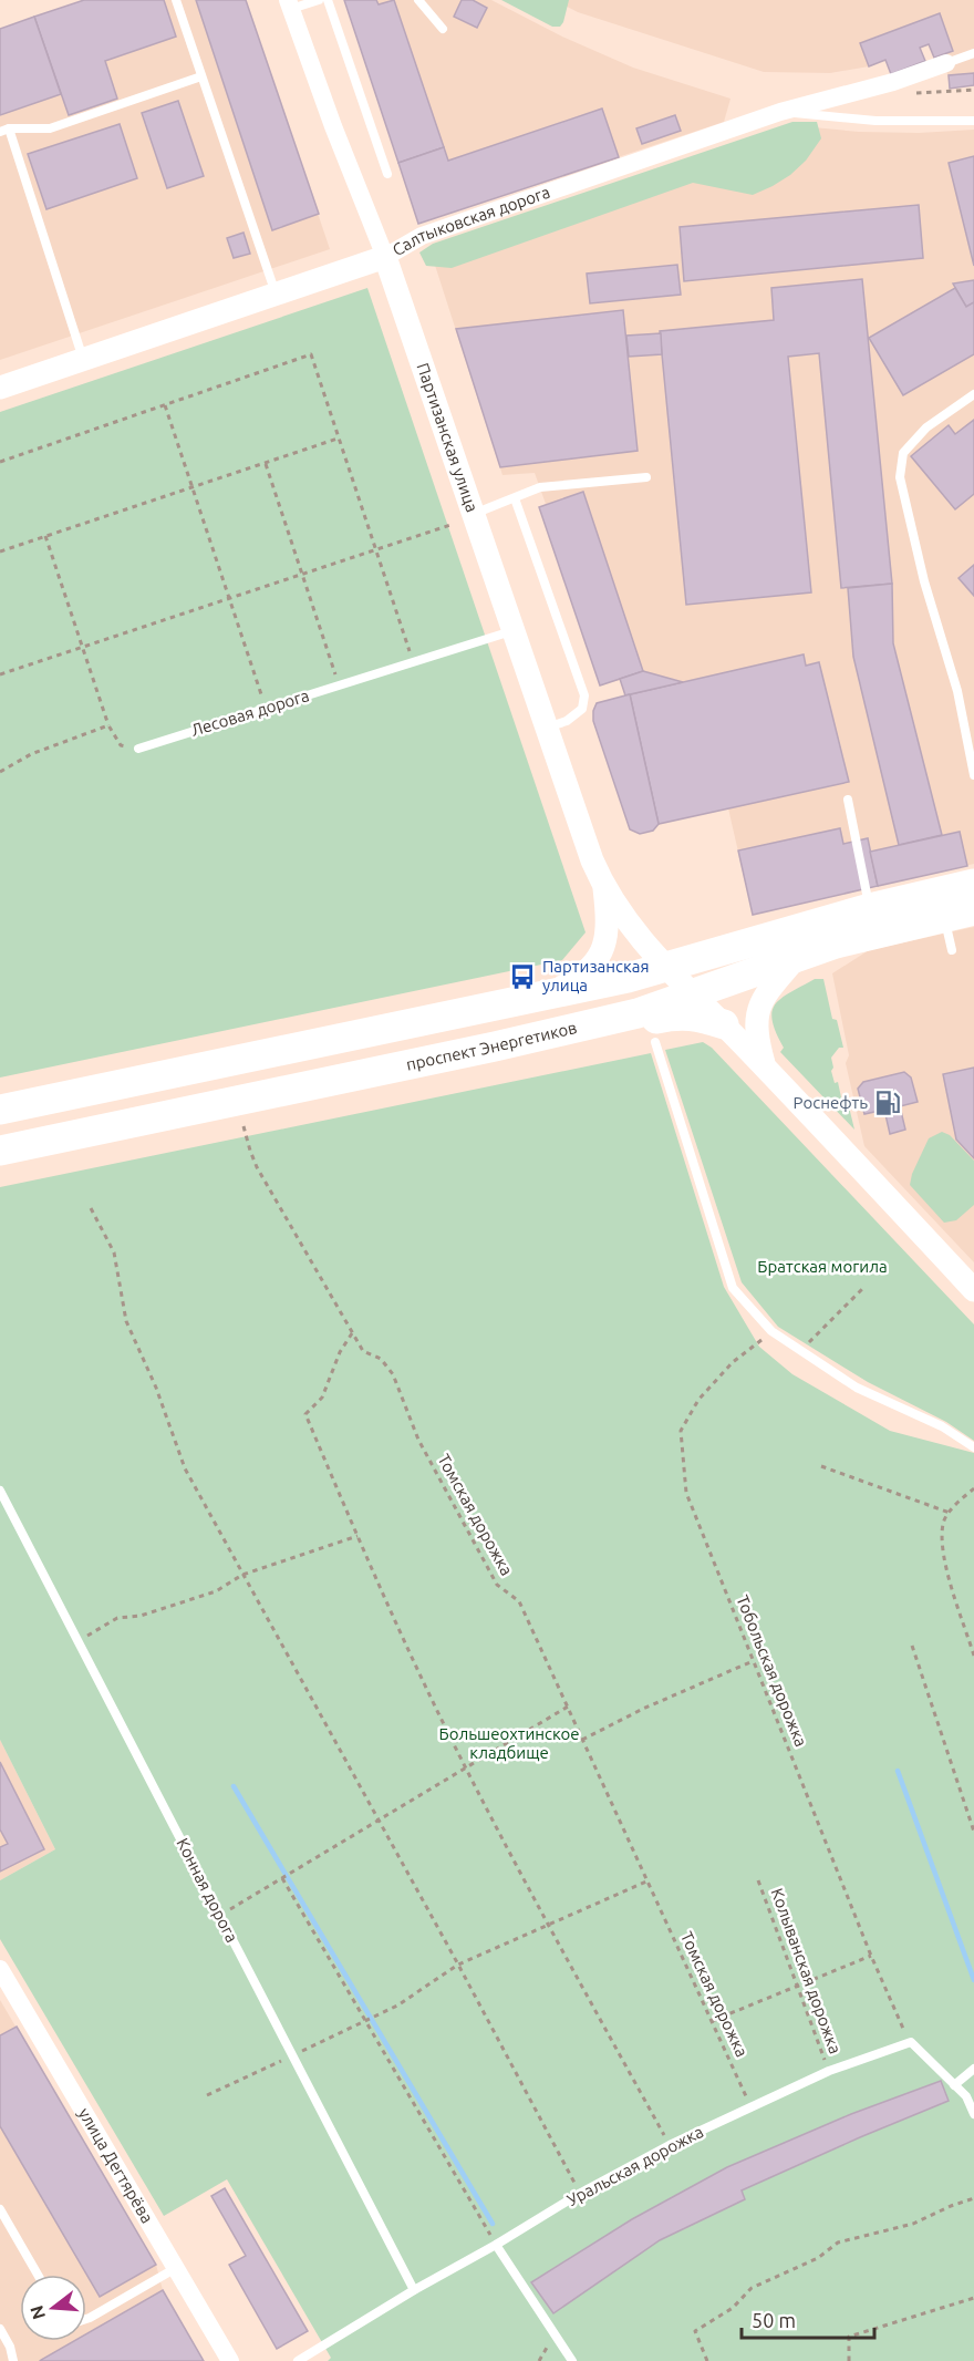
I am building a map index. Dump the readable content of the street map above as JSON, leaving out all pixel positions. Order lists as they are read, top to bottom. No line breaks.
{"streets":{"main road":["проспект Энергетиков"],"street":["Салтыковская дорога","Партизанская улица","улица Дегтярёва"],"lane":["Лесовая дорога","Конная дорога","Уральская дорожка"],"path":["Томская дорожка","Тобольская дорожка","Колыванская дорожка"]},"crossings":[["Салтыковская дорога","Партизанская улица"],["Партизанская улица","Лесовая дорога"],["Партизанская улица","проспект Энергетиков"],["Томская дорожка","Уральская дорожка"],["Тобольская дорожка","Уральская дорожка"],["Конная дорога","Уральская дорожка"],["Колыванская дорожка","Уральская дорожка"]],"parks":["Братская могила","Большеохтинское кладбище"],"places":{"bus stop":["Партизанская улица"],"fuel station":["Роснефть"]},"scale_bar":"50 m","north":"left"}
